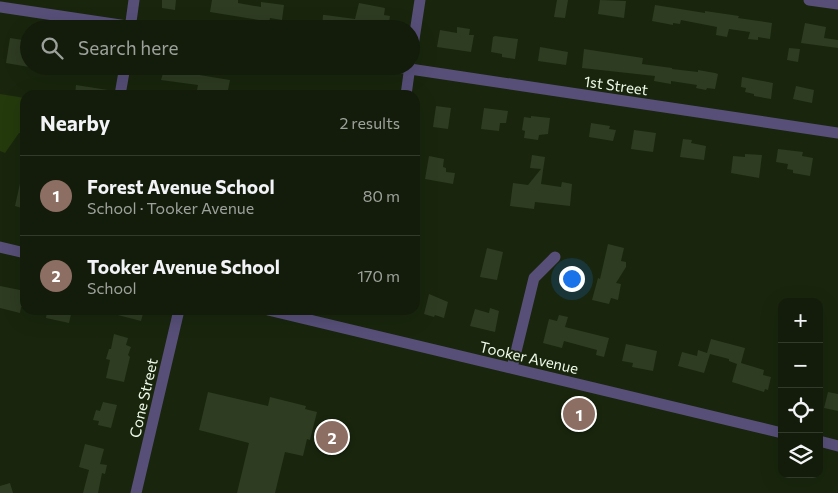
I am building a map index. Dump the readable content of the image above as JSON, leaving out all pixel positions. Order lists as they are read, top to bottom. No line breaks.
{"streets":{"street":["1st Street","Tooker Avenue","Cone Street"]},"page":{"search":"Search here","heading":["Nearby","2 results"],"list":[{"mark":"1","name":"Forest Avenue School","note":"School · Tooker Avenue","value":"80 m"},{"mark":"2","name":"Tooker Avenue School","note":"School","value":"170 m"}],"map_buttons":["+","−"],"pins":["1","2"]}}
